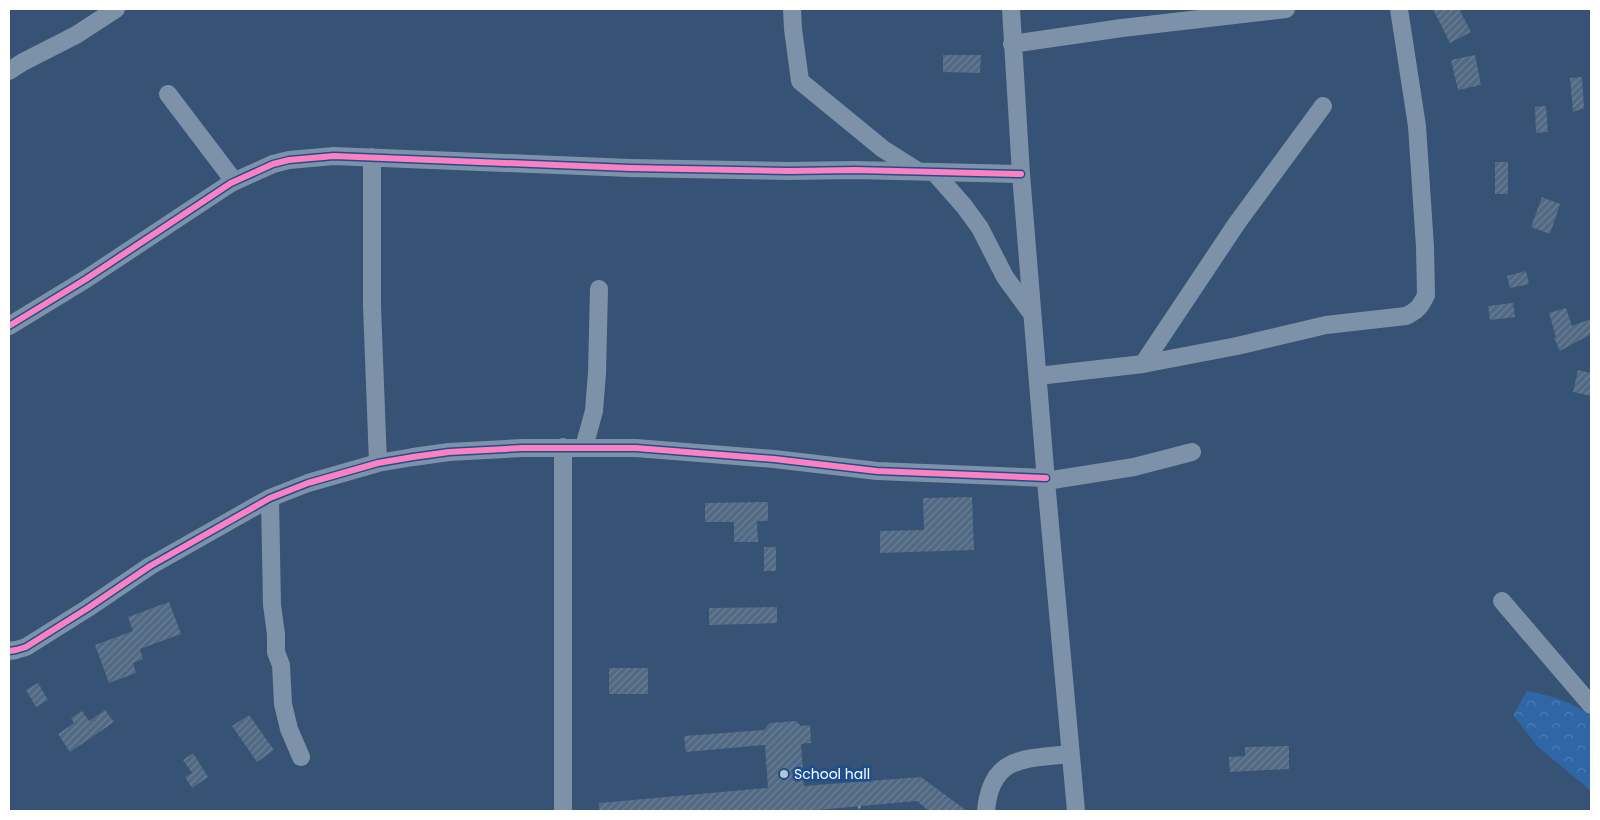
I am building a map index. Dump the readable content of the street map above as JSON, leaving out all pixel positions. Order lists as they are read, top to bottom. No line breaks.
{"places":["School hall"]}
